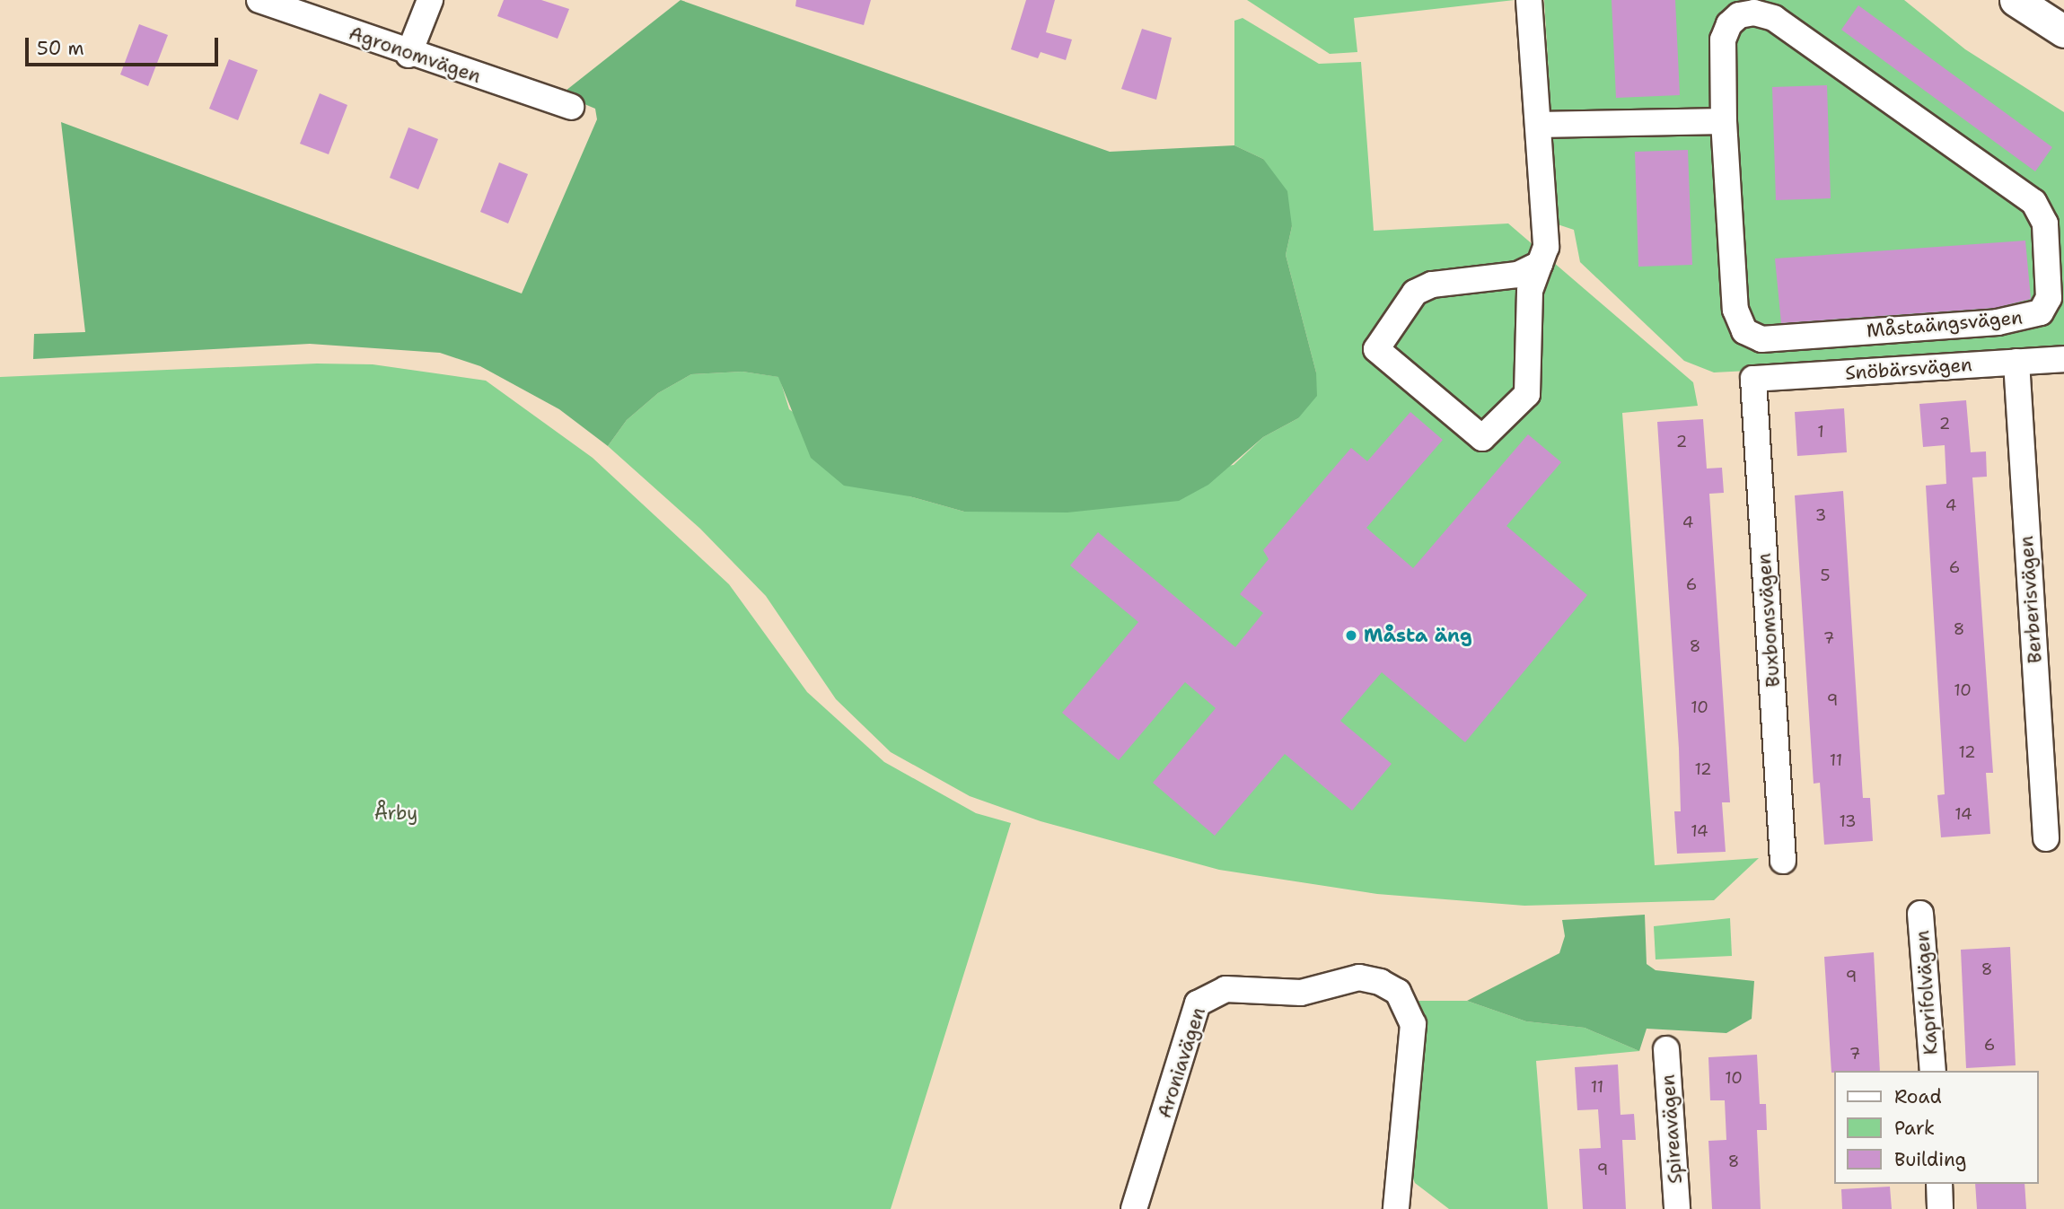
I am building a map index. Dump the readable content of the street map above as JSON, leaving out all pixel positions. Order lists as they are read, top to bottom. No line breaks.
{"streets":{"street":["Agronomvägen","Måstaängsvägen","Snöbärsvägen","Berberisvägen","Buxbomsvägen","Kaprifolvägen","Aroniavägen","Spireavägen"]},"crossings":[["Snöbärsvägen","Berberisvägen"],["Snöbärsvägen","Buxbomsvägen"]],"parks":["Årby"],"places":["Måsta äng"],"house_numbers":["2","1","2","4","3","4","6","5","6","8","7","8","10","9","10","12","11","12","14","13","14","8","9","6","7","10","11","8","9"],"legend":["Road","Park","Building"],"scale_bar":"50 m"}
